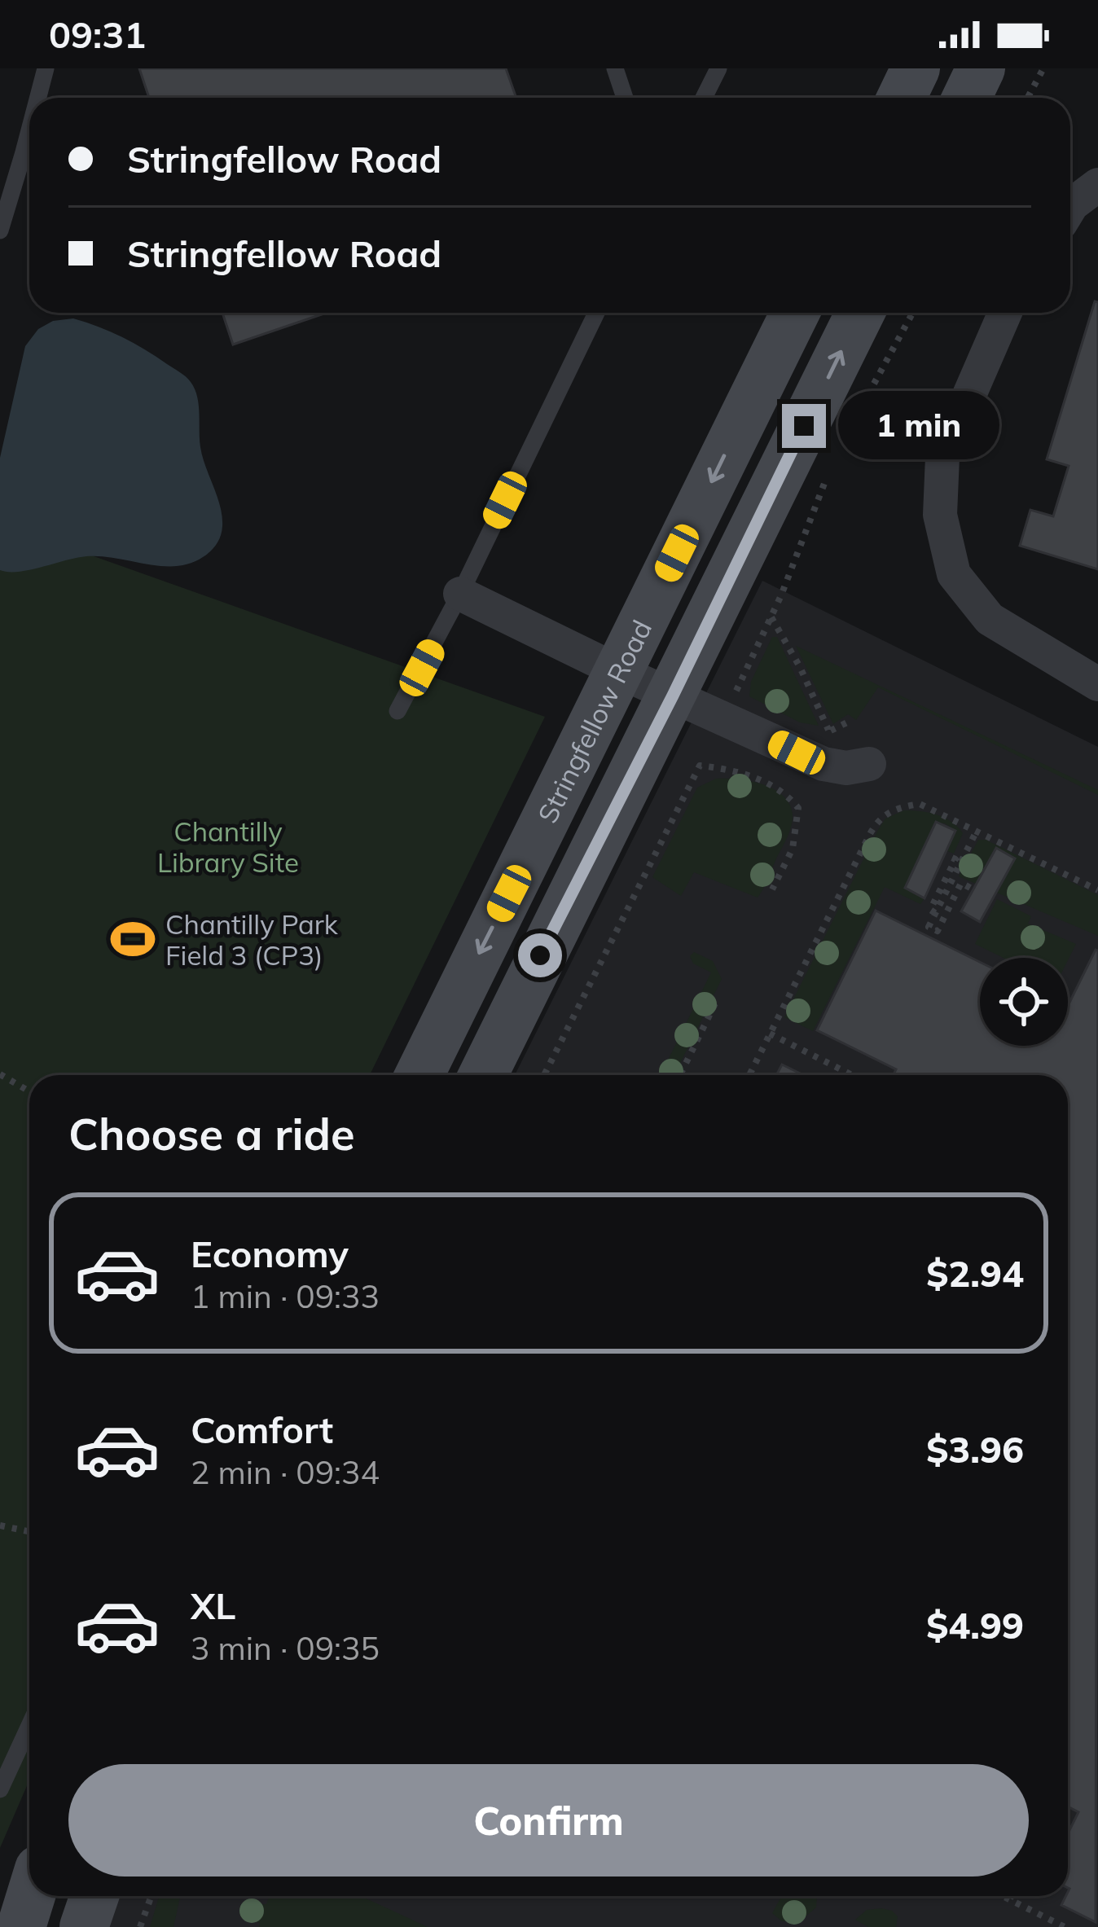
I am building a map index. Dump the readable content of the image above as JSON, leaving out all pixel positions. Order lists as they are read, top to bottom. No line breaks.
{"streets":{"main road":["Stringfellow Road"]},"parks":["Chantilly Library Site"],"places":{"sports":["Chantilly Park Field 3 (CP3)"]},"page":{"status":"09:31","banner":["Stringfellow Road","Stringfellow Road"],"bubble":"1 min","heading":"Choose a ride","list":[{"name":"Economy","note":"1 min · 09:33","value":"$2.94"},{"name":"Comfort","note":"2 min · 09:34","value":"$3.96"},{"name":"XL","note":"3 min · 09:35","value":"$4.99"}],"buttons":"Confirm"}}
